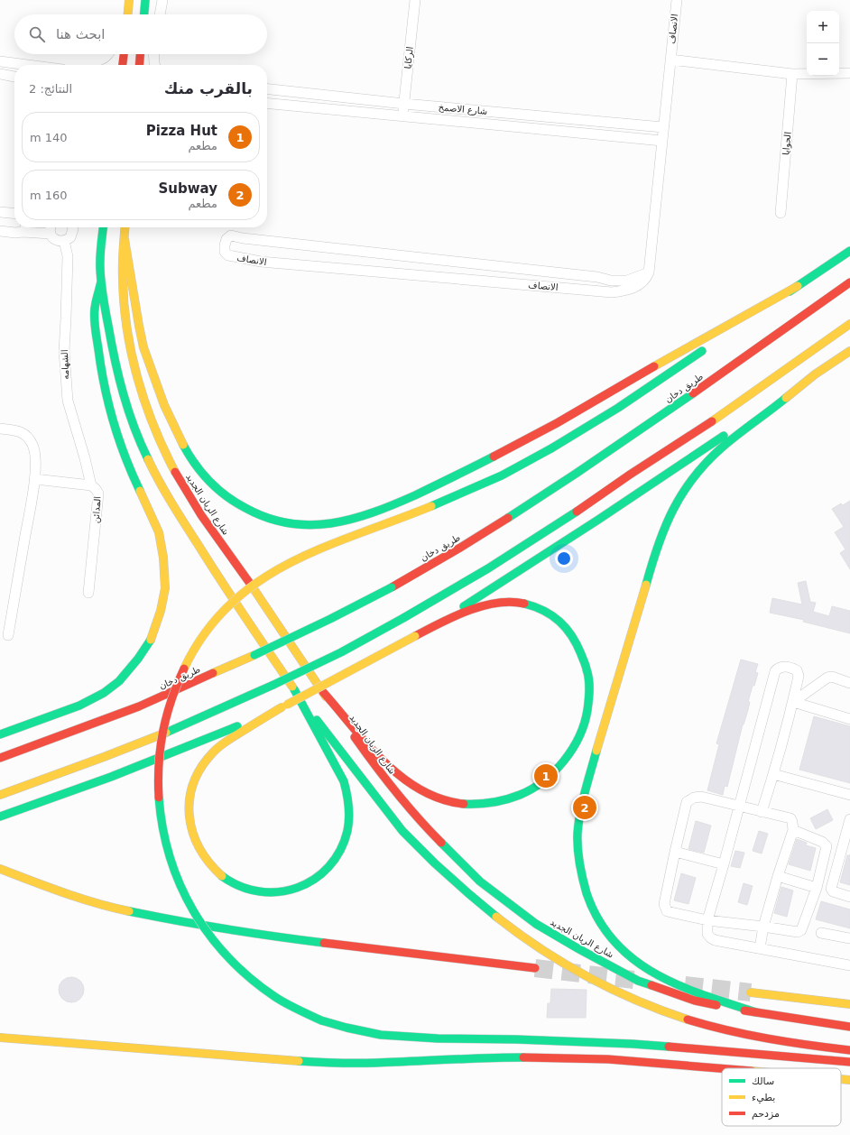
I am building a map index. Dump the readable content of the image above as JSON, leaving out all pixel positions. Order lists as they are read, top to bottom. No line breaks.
{"streets":{"main road":["طريق دخان","شارع الريان الجديد"],"street":["الانصاف","الركايا","شارع الاصمخ","الحوايا","الشهامه","المدائن"]},"crossings":[["الانصاف","شارع الاصمخ"],["الركايا","شارع الاصمخ"],["الشهامه","المدائن"]],"legend":["سالك","بطيء","مزدحم"],"page":{"map_buttons":["+","−"],"search":"ابحث هنا","heading":["بالقرب منك","النتائج: 2"],"list":[{"mark":"1","name":"Pizza Hut","note":"مطعم","value":"140 m"},{"mark":"2","name":"Subway","note":"مطعم","value":"160 m"}],"pins":["1","2"]}}
